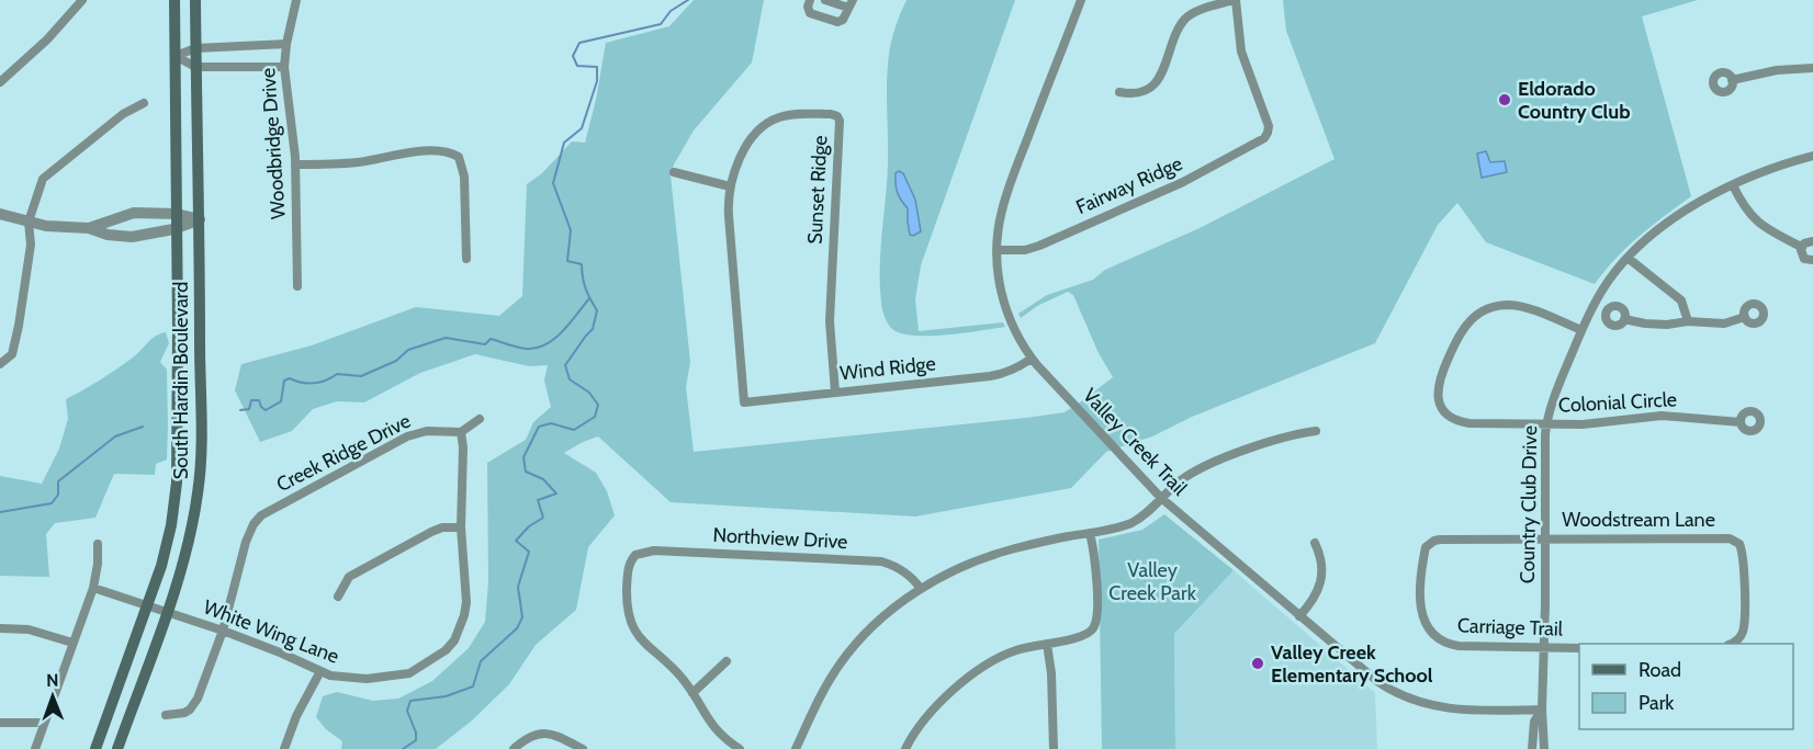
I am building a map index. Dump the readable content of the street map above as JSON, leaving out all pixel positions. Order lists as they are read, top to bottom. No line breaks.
{"streets":{"main road":["South Hardin Boulevard"],"street":["Woodbridge Drive","Fairway Ridge","Sunset Ridge","Wind Ridge","Colonial Circle","Valley Creek Trail","Creek Ridge Drive","Country Club Drive","Woodstream Lane","Northview Drive","Carriage Trail","White Wing Lane"]},"crossings":[["Fairway Ridge","Valley Creek Trail"],["Sunset Ridge","Wind Ridge"],["Wind Ridge","Valley Creek Trail"],["South Hardin Boulevard","White Wing Lane"],["Colonial Circle","Country Club Drive"],["Valley Creek Trail","Country Club Drive"],["Creek Ridge Drive","White Wing Lane"],["Country Club Drive","Woodstream Lane"],["Country Club Drive","Carriage Trail"],["Woodstream Lane","Carriage Trail"]],"parks":["Valley Creek Park"],"places":["Eldorado Country Club","Valley Creek Elementary School"],"legend":["Road","Park"],"north":"top"}
